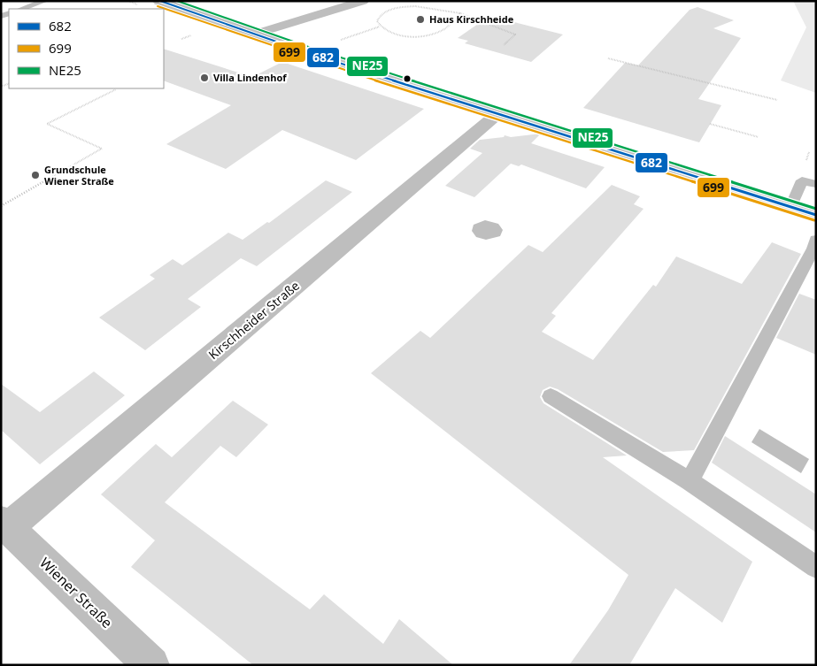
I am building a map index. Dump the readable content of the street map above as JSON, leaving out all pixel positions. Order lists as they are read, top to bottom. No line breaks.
{"streets":{"main road":["Kirschheider Straße","Wiener Straße"]},"crossings":[["Kirschheider Straße","Wiener Straße"]],"places":["Haus Kirschheide","Villa Lindenhof","Grundschule Wiener Straße"],"lines":["transit line 682","transit line NE25","transit line 699"],"legend":["682","699","NE25"]}
